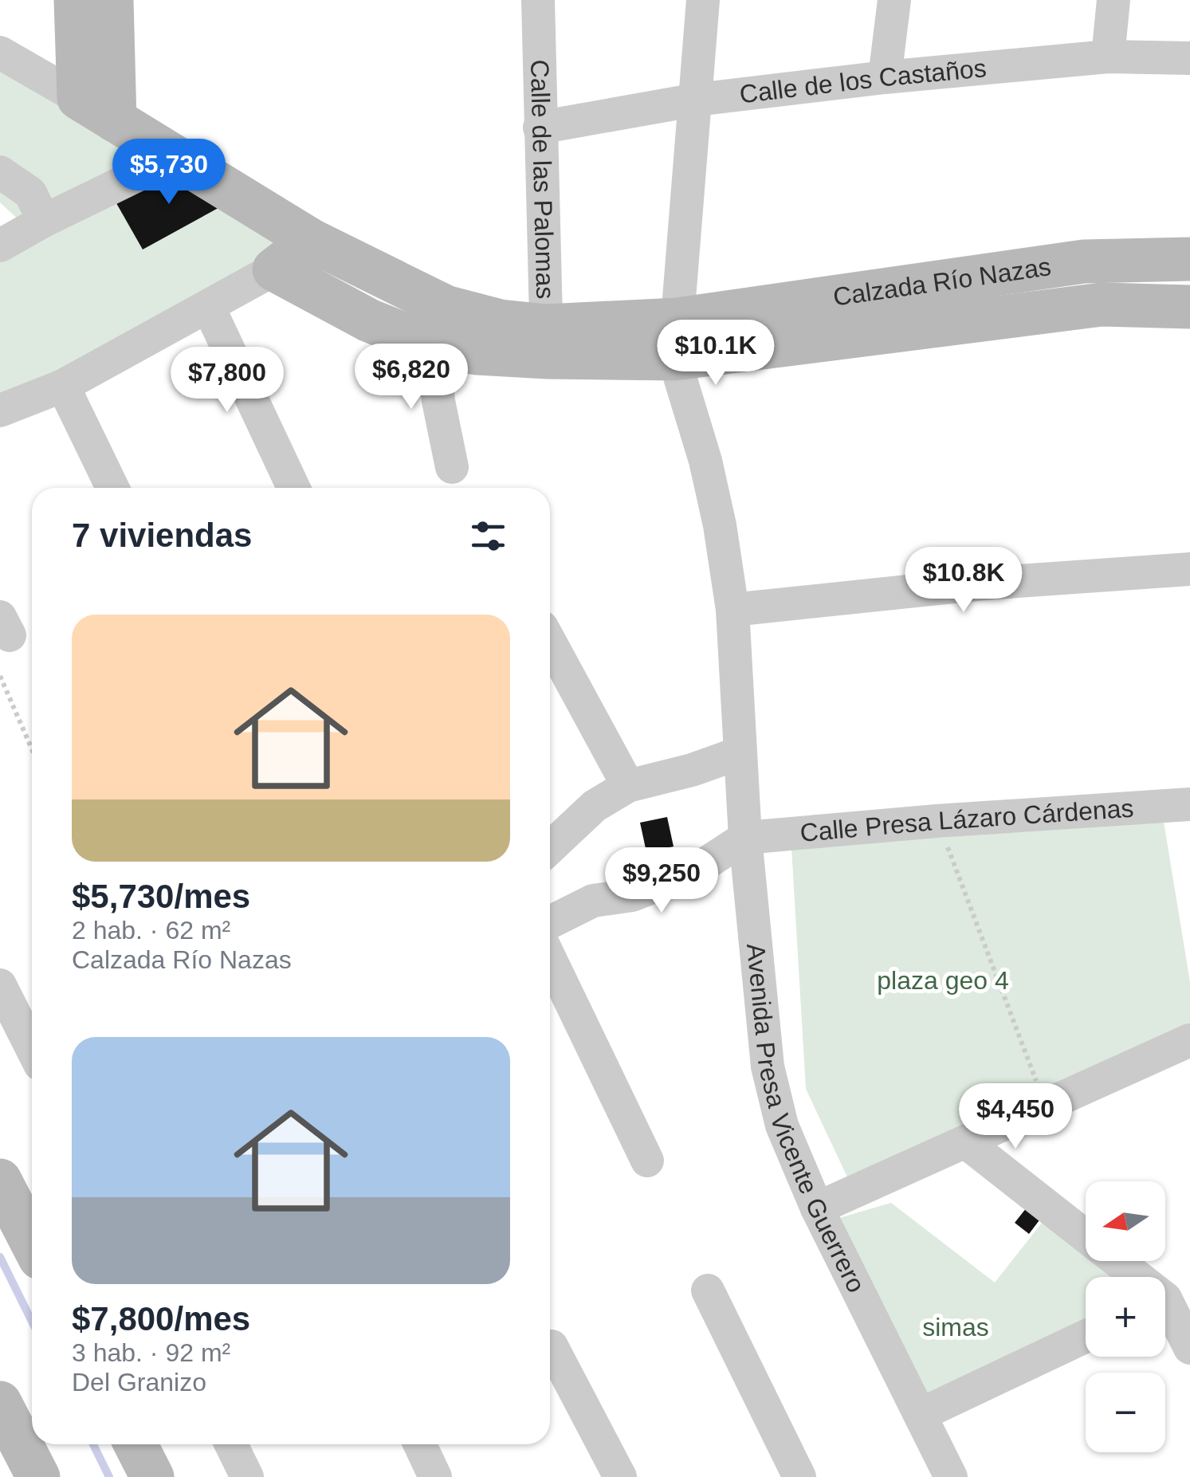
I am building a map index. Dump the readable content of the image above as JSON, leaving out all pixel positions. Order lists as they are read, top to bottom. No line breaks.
{"streets":{"street":["Calle de los Castaños","Calle de las Palomas","Calzada Río Nazas","Calle Presa Lázaro Cárdenas","Avenida Presa Vicente Guerrero"]},"crossings":[["Calle de los Castaños","Calle de las Palomas"],["Calle de las Palomas","Calzada Río Nazas"],["Calzada Río Nazas","Avenida Presa Vicente Guerrero"],["Calle Presa Lázaro Cárdenas","Avenida Presa Vicente Guerrero"]],"parks":["plaza geo 4","simas"],"north":"left","page":{"price":["$5,730","$10.1K","$6,820","$7,800","$10.8K","$9,250","$4,450"],"heading":"7 viviendas","list":[{"name":"$5,730/mes","note":"2 hab. · 62 m² · Calzada Río Nazas"},{"name":"$7,800/mes","note":"3 hab. · 92 m² · Del Granizo"}],"map_buttons":["+","−"]}}
